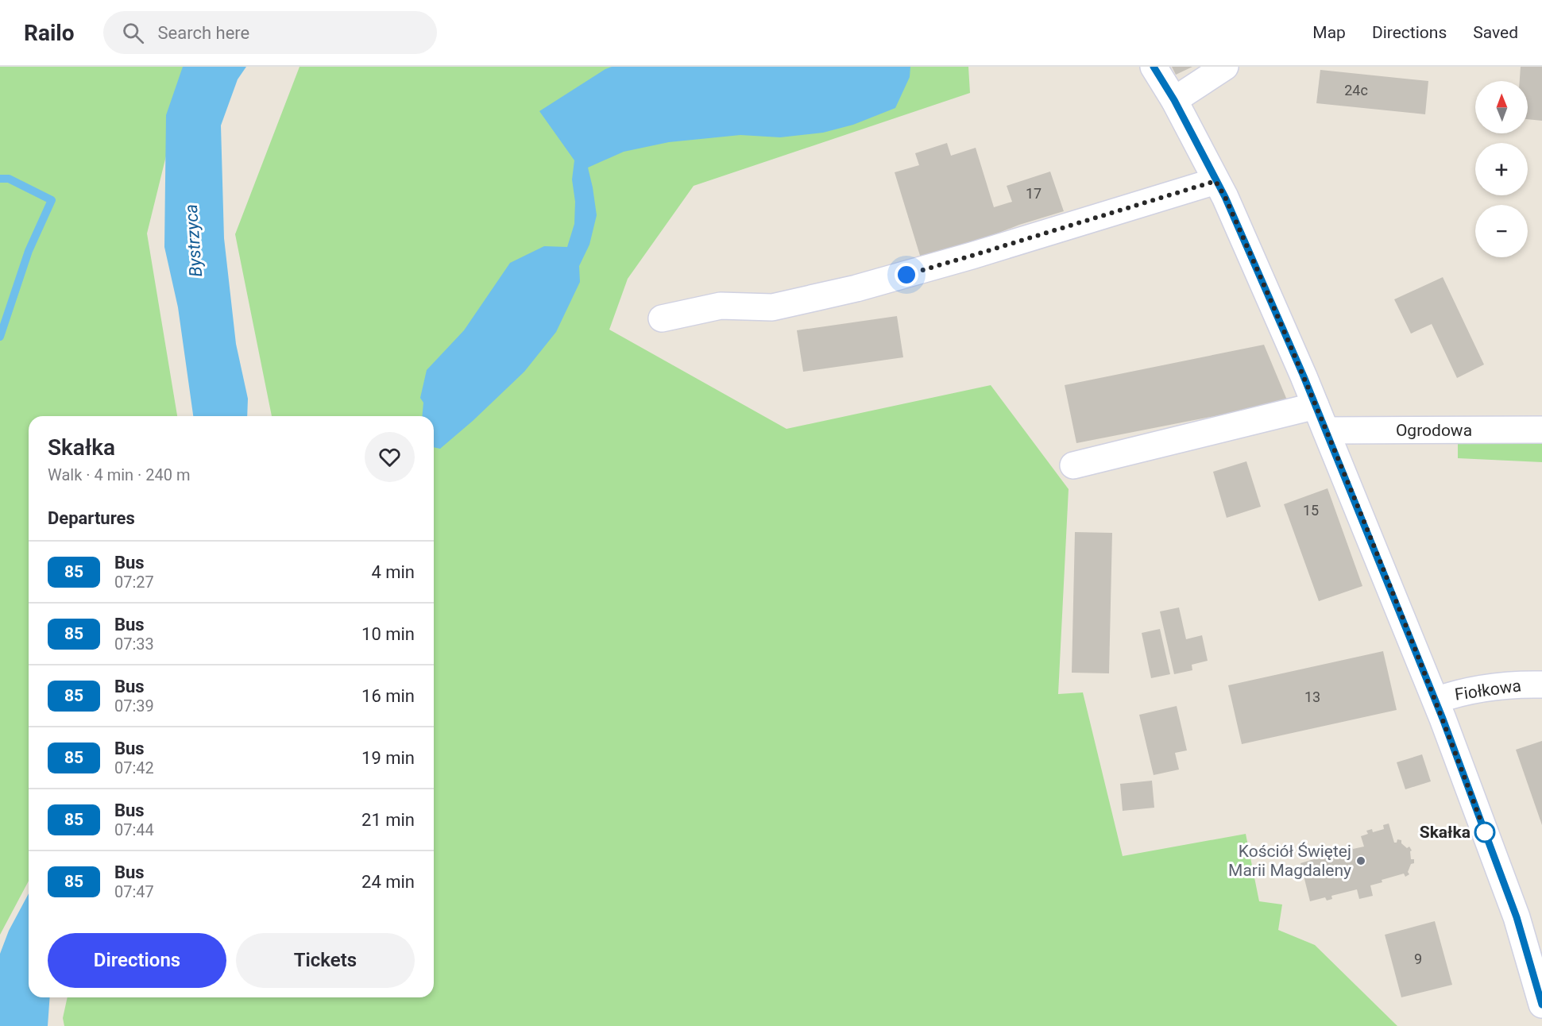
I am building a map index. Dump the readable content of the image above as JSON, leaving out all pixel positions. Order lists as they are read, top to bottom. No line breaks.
{"streets":{"street":["Ogrodowa","Fiołkowa"]},"water":["Bystrzyca"],"places":["Skałka","Kościół Świętej Marii Magdaleny"],"lines":["bus line 85"],"house_numbers":["24c","17","15","13","9"],"north":"top","page":{"header":"Railo","search":"Search here","nav":["Map","Directions","Saved"],"map_buttons":["+","−"],"heading":[["Skałka","Walk · 4 min · 240 m"],"Departures"],"list":[{"mark":"85","name":"Bus","note":"07:27","value":"4 min"},{"mark":"85","name":"Bus","note":"07:33","value":"10 min"},{"mark":"85","name":"Bus","note":"07:39","value":"16 min"},{"mark":"85","name":"Bus","note":"07:42","value":"19 min"},{"mark":"85","name":"Bus","note":"07:44","value":"21 min"},{"mark":"85","name":"Bus","note":"07:47","value":"24 min"}],"buttons":["Directions","Tickets"]}}
